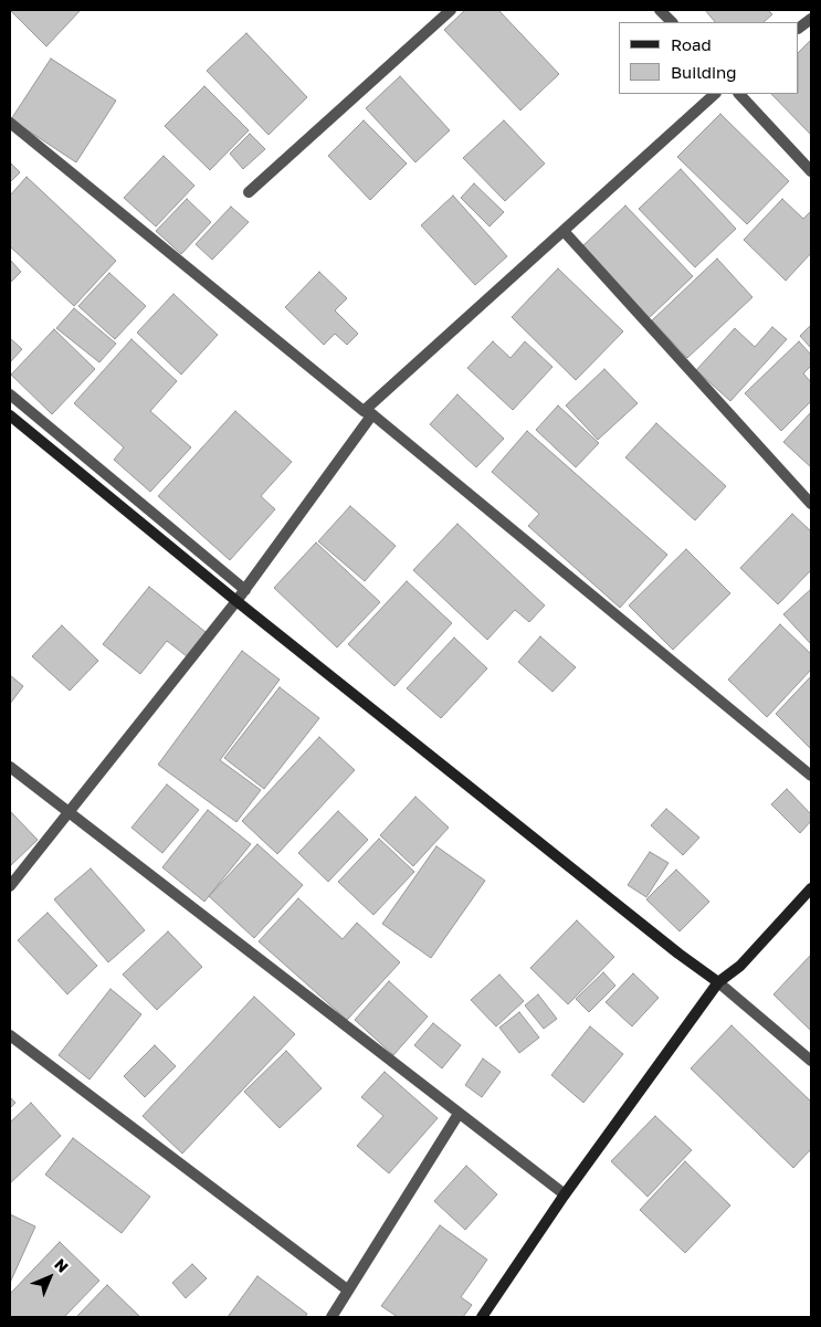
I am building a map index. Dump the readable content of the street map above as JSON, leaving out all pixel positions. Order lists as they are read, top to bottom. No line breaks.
{"legend":["Road","Building"],"north":"top right"}
